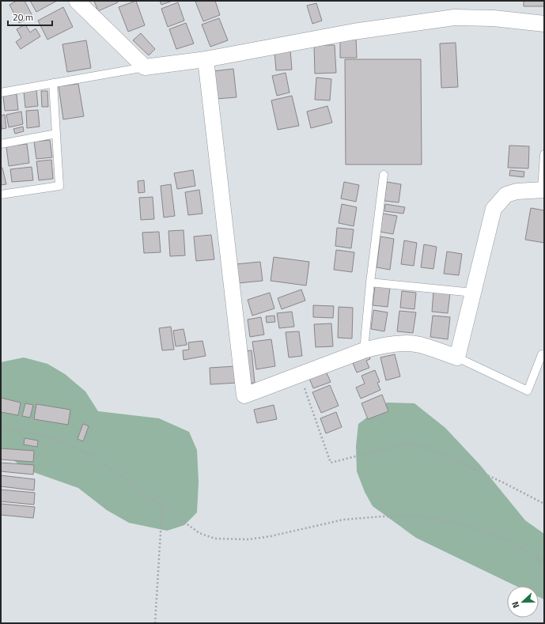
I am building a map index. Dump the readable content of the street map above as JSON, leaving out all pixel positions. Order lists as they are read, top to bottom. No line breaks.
{"scale_bar":"20 m","north":"left"}
